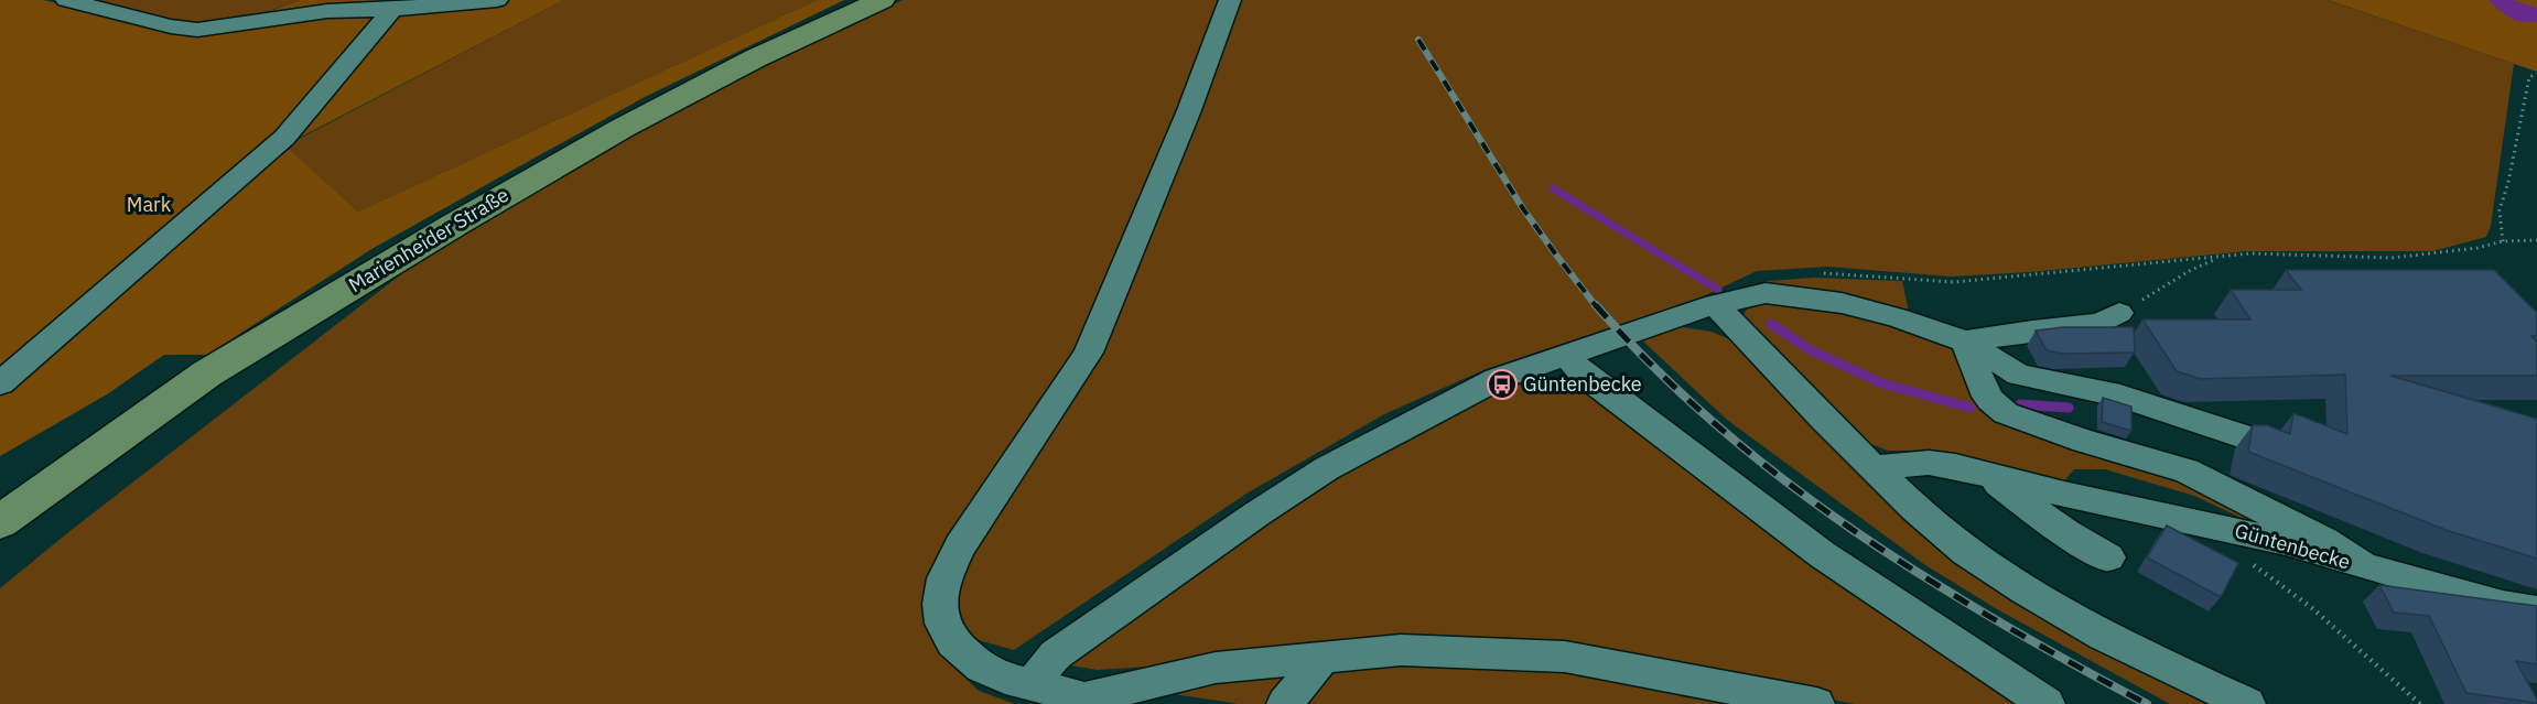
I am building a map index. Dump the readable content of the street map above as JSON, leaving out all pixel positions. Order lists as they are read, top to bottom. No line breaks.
{"streets":{"main road":["Marienheider Straße"],"street":["Güntenbecke"]},"parks":["Mark"],"places":{"bus stop":["Güntenbecke"]}}
